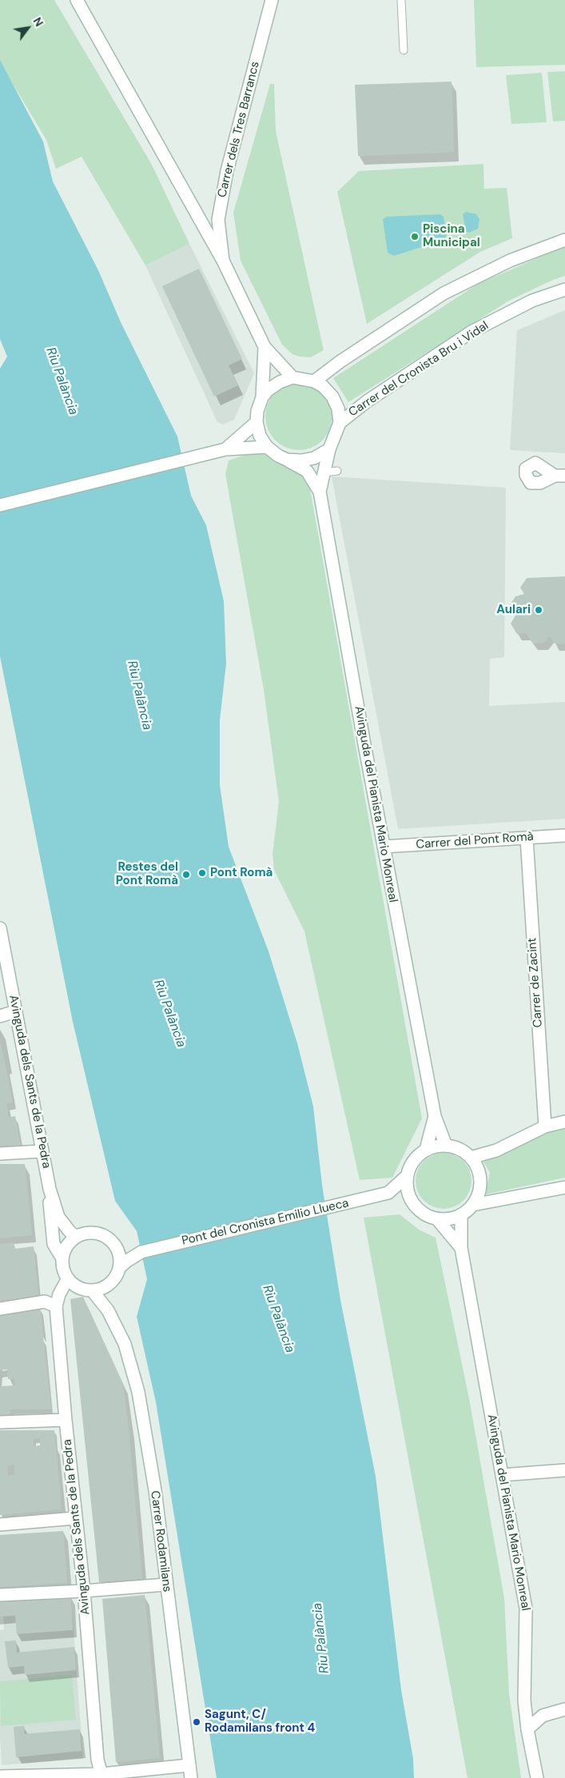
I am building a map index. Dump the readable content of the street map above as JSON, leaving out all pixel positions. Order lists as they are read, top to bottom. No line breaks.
{"streets":{"street":["Carrer dels Tres Barrancs","Carrer del Cronista Bru i Vidal","Avinguda del Pianista Mario Monreal","Carrer del Pont Romà","Carrer de Zacint","Avinguda dels Sants de la Pedra","Pont del Cronista Emilio Llueca","Carrer Rodamilans"]},"crossings":[["Carrer del Cronista Bru i Vidal","Avinguda del Pianista Mario Monreal"],["Avinguda del Pianista Mario Monreal","Carrer del Pont Romà"],["Avinguda del Pianista Mario Monreal","Pont del Cronista Emilio Llueca"],["Carrer del Pont Romà","Carrer de Zacint"],["Avinguda dels Sants de la Pedra","Pont del Cronista Emilio Llueca"],["Avinguda dels Sants de la Pedra","Carrer Rodamilans"],["Pont del Cronista Emilio Llueca","Carrer Rodamilans"]],"water":["Riu Palància"],"places":["Piscina Municipal","Aulari","Pont Romà","Restes del Pont Romà","Sagunt, C/ Rodamilans front 4"],"north":"top right"}
